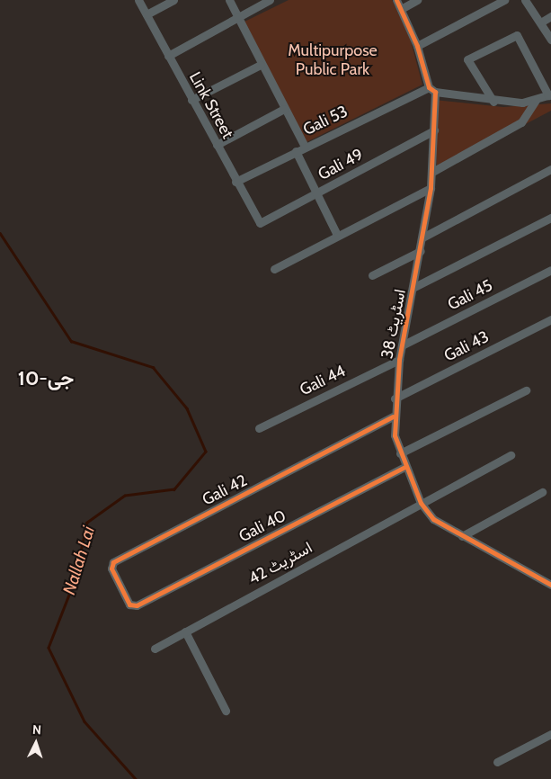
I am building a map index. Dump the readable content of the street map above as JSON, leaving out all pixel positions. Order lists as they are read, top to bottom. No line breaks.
{"streets":{"street":["Link Street","Gali 53","Gali 49","Gali 45","اسٹریٹ 38","Gali 43","Gali 44","Gali 42","Gali 40","اسٹریٹ 42"]},"crossings":[["Link Street","Gali 53"],["Link Street","Gali 49"],["Gali 53","اسٹریٹ 38"],["Gali 49","اسٹریٹ 38"],["Gali 45","اسٹریٹ 38"],["اسٹریٹ 38","Gali 43"],["اسٹریٹ 38","Gali 44"],["اسٹریٹ 38","Gali 42"],["اسٹریٹ 38","Gali 40"],["اسٹریٹ 38","اسٹریٹ 42"],["Gali 42","Gali 40"]],"districts":["جی-10"],"water":["Nallah Lai"],"parks":["Multipurpose Public Park"],"north":"top"}
